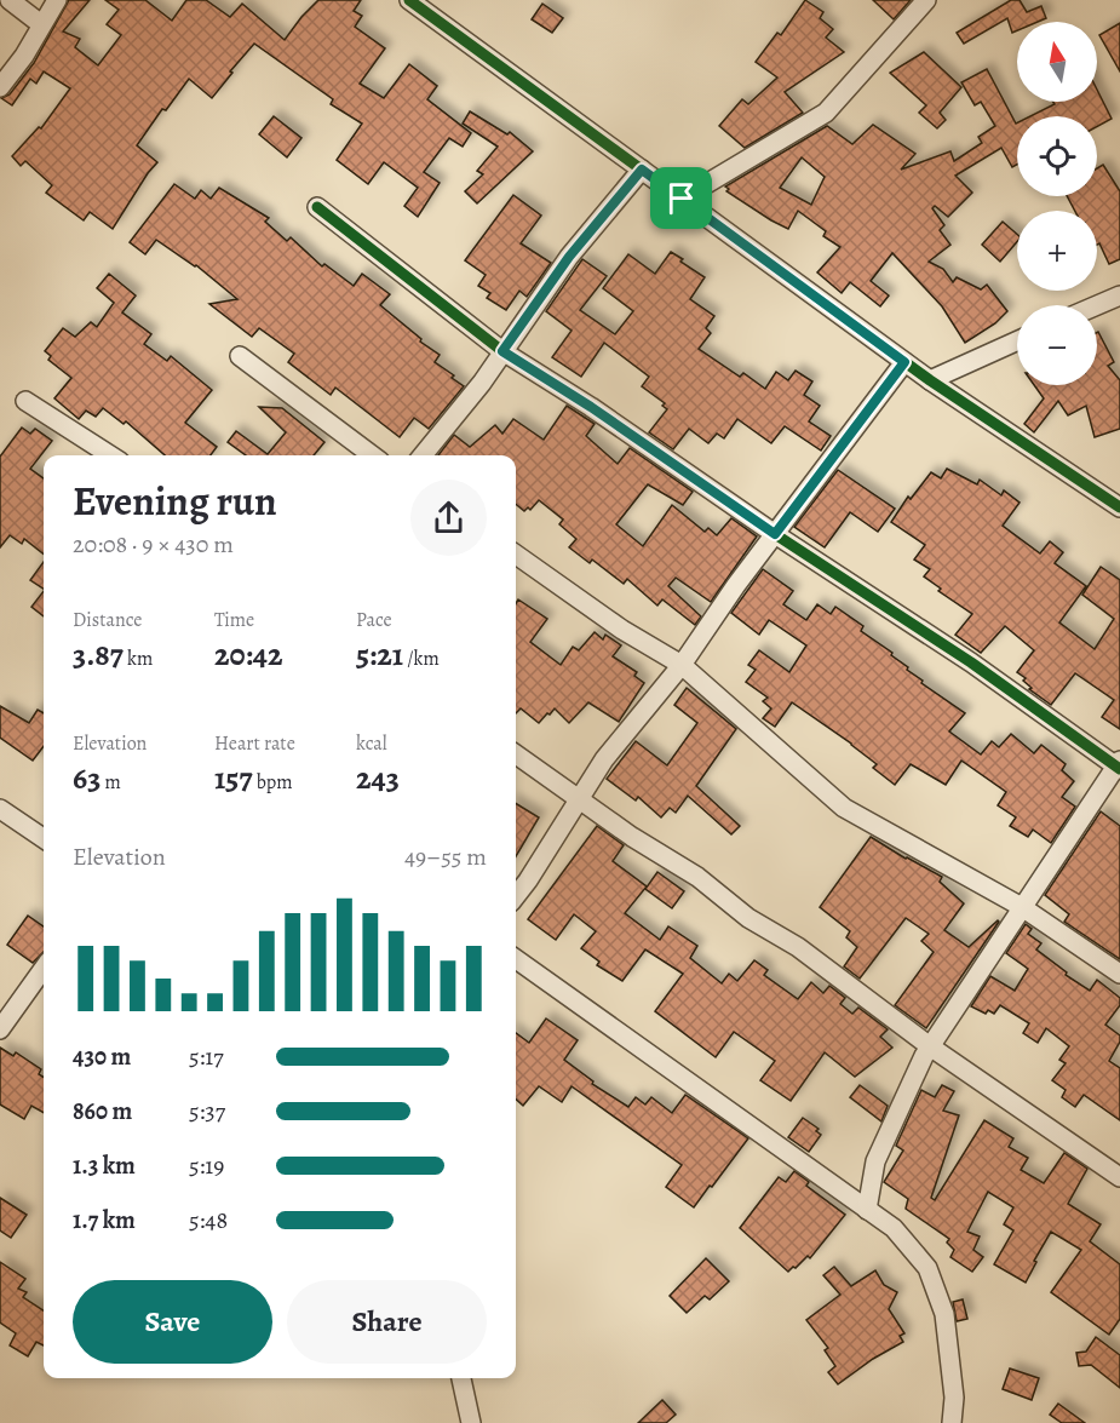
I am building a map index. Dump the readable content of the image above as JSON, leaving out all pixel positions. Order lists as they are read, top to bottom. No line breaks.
{"north":"top","page":{"map_buttons":["+","−"],"heading":["Evening run","20:08 · 9 × 430 m"],"stats":[["Distance","3.87 km"],["Time","20:42"],["Pace","5:21 /km"],["Elevation","63 m"],["Heart rate","157 bpm"],["kcal","243"]],"chart":["Elevation","49–55 m"],"list":[{"name":"430 m","note":"5:17"},{"name":"860 m","note":"5:37"},{"name":"1.3 km","note":"5:19"},{"name":"1.7 km","note":"5:48"}],"buttons":["Save","Share"]}}
